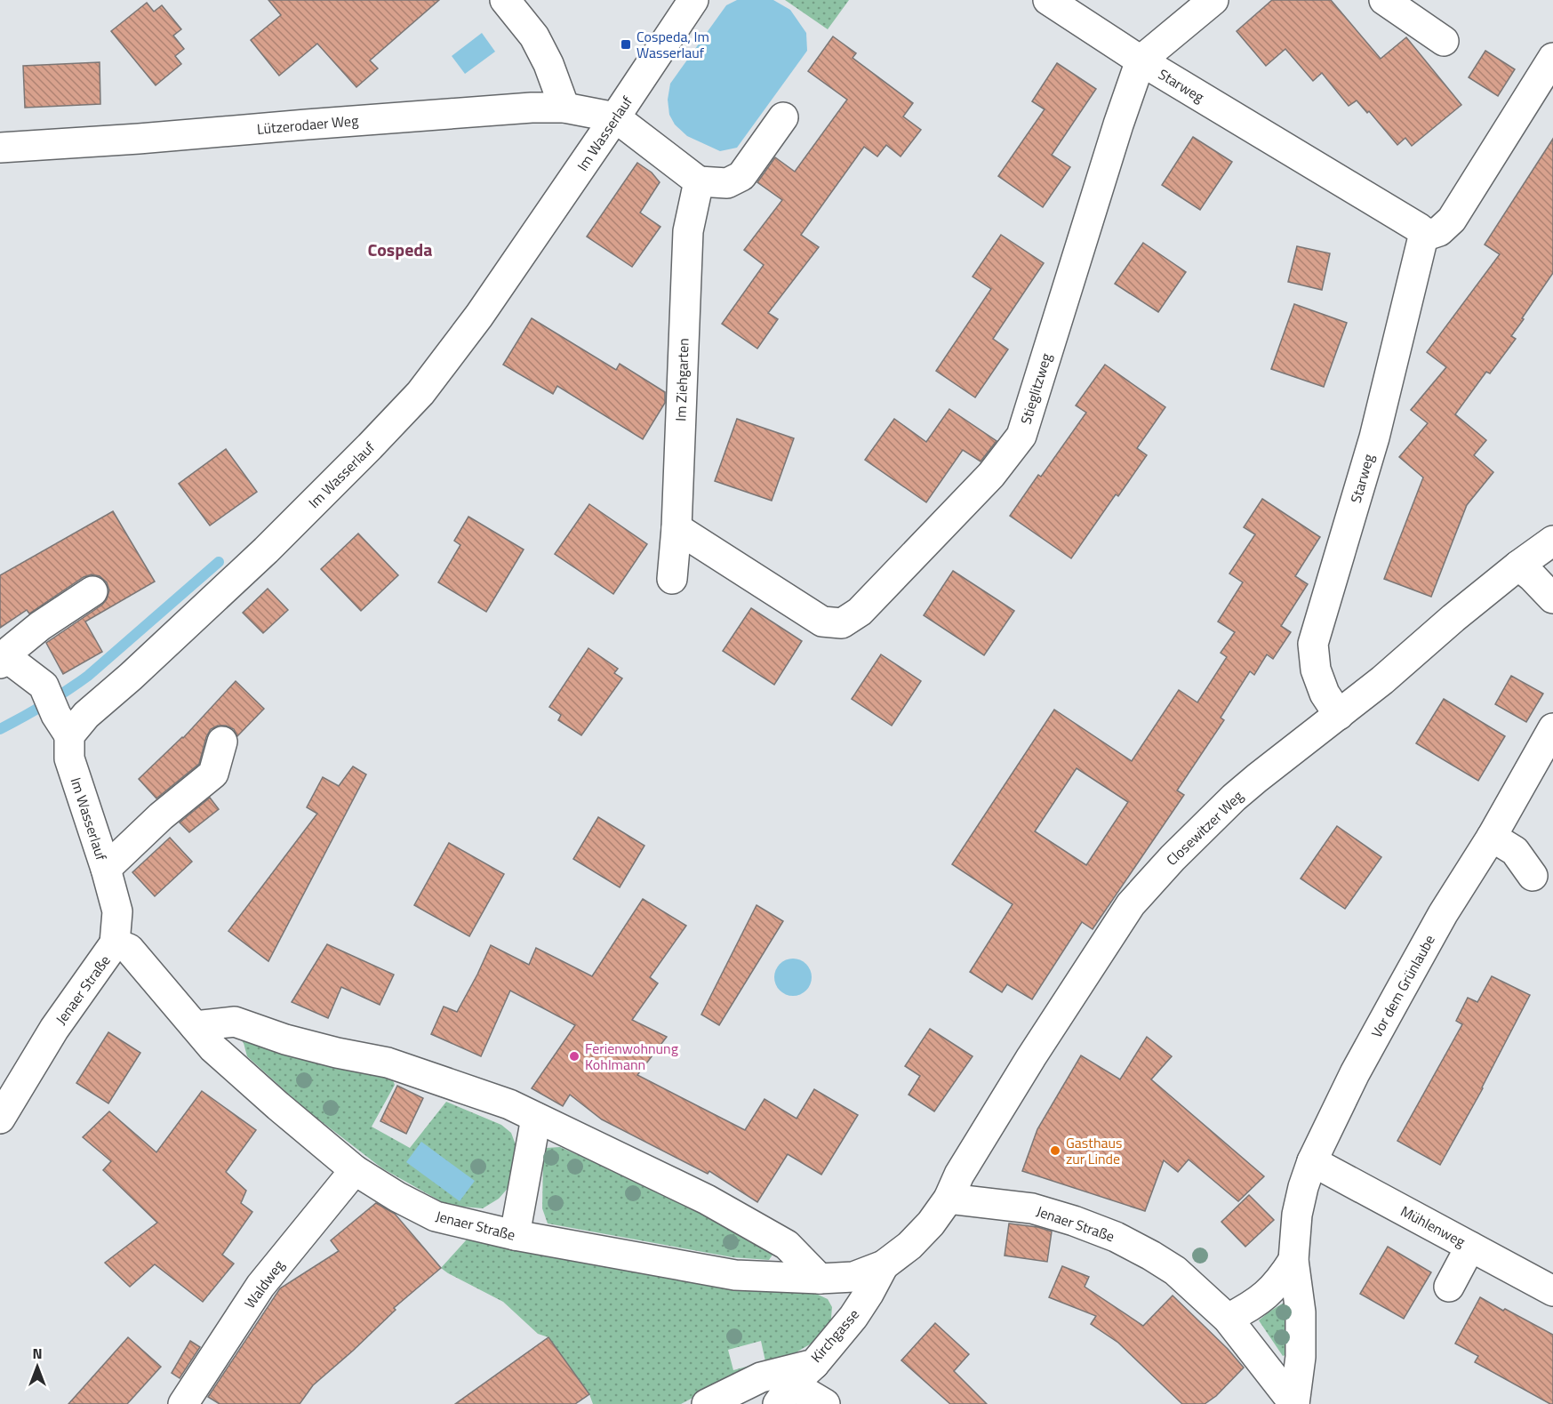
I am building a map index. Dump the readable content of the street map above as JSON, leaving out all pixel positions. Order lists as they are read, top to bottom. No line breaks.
{"streets":{"street":["Starweg","Lützerodaer Weg","Im Wasserlauf","Im Ziehgarten","Stieglitzweg","Closewitzer Weg","Vor dem Grünlaube","Jenaer Straße","Mühlenweg","Waldweg","Kirchgasse"]},"crossings":[["Starweg","Stieglitzweg"],["Starweg","Closewitzer Weg"],["Lützerodaer Weg","Im Wasserlauf"],["Im Wasserlauf","Jenaer Straße"],["Im Ziehgarten","Stieglitzweg"],["Closewitzer Weg","Jenaer Straße"],["Vor dem Grünlaube","Jenaer Straße"],["Vor dem Grünlaube","Mühlenweg"],["Jenaer Straße","Waldweg"],["Jenaer Straße","Kirchgasse"]],"districts":["Cospeda"],"places":{"transit":["Cospeda, Im Wasserlauf"],"other":["Ferienwohnung Kohlmann","Gasthaus zur Linde"]},"north":"top"}
